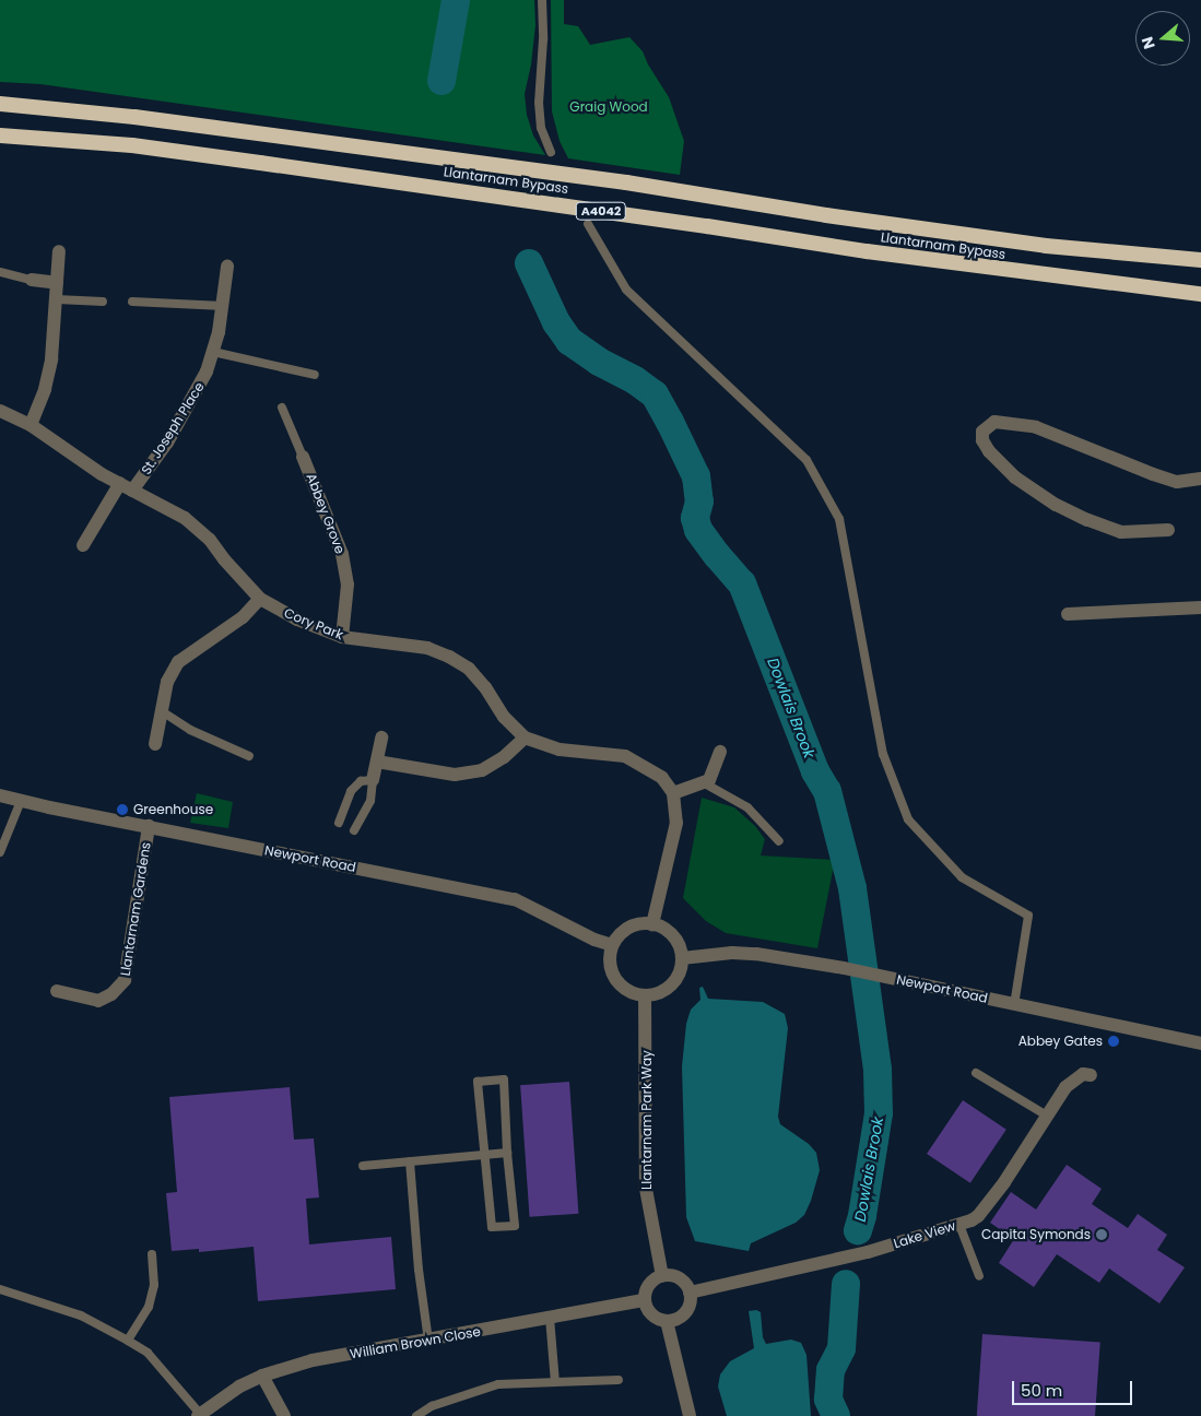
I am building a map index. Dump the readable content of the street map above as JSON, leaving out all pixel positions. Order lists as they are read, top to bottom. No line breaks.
{"streets":{"highway":["Llantarnam Bypass","A4042"],"street":["St. Joseph Place","Abbey Grove","Cory Park","Newport Road","Llantarnam Gardens","Llantarnam Park Way","Lake View","William Brown Close"]},"crossings":[["St. Joseph Place","Cory Park"],["Abbey Grove","Cory Park"],["Newport Road","Llantarnam Gardens"],["Newport Road","Llantarnam Park Way"],["Llantarnam Park Way","Lake View"],["Llantarnam Park Way","William Brown Close"],["Lake View","William Brown Close"]],"water":["Dowlais Brook"],"parks":["Graig Wood"],"places":["Greenhouse","Abbey Gates","Capita Symonds"],"scale_bar":"50 m","north":"left"}
